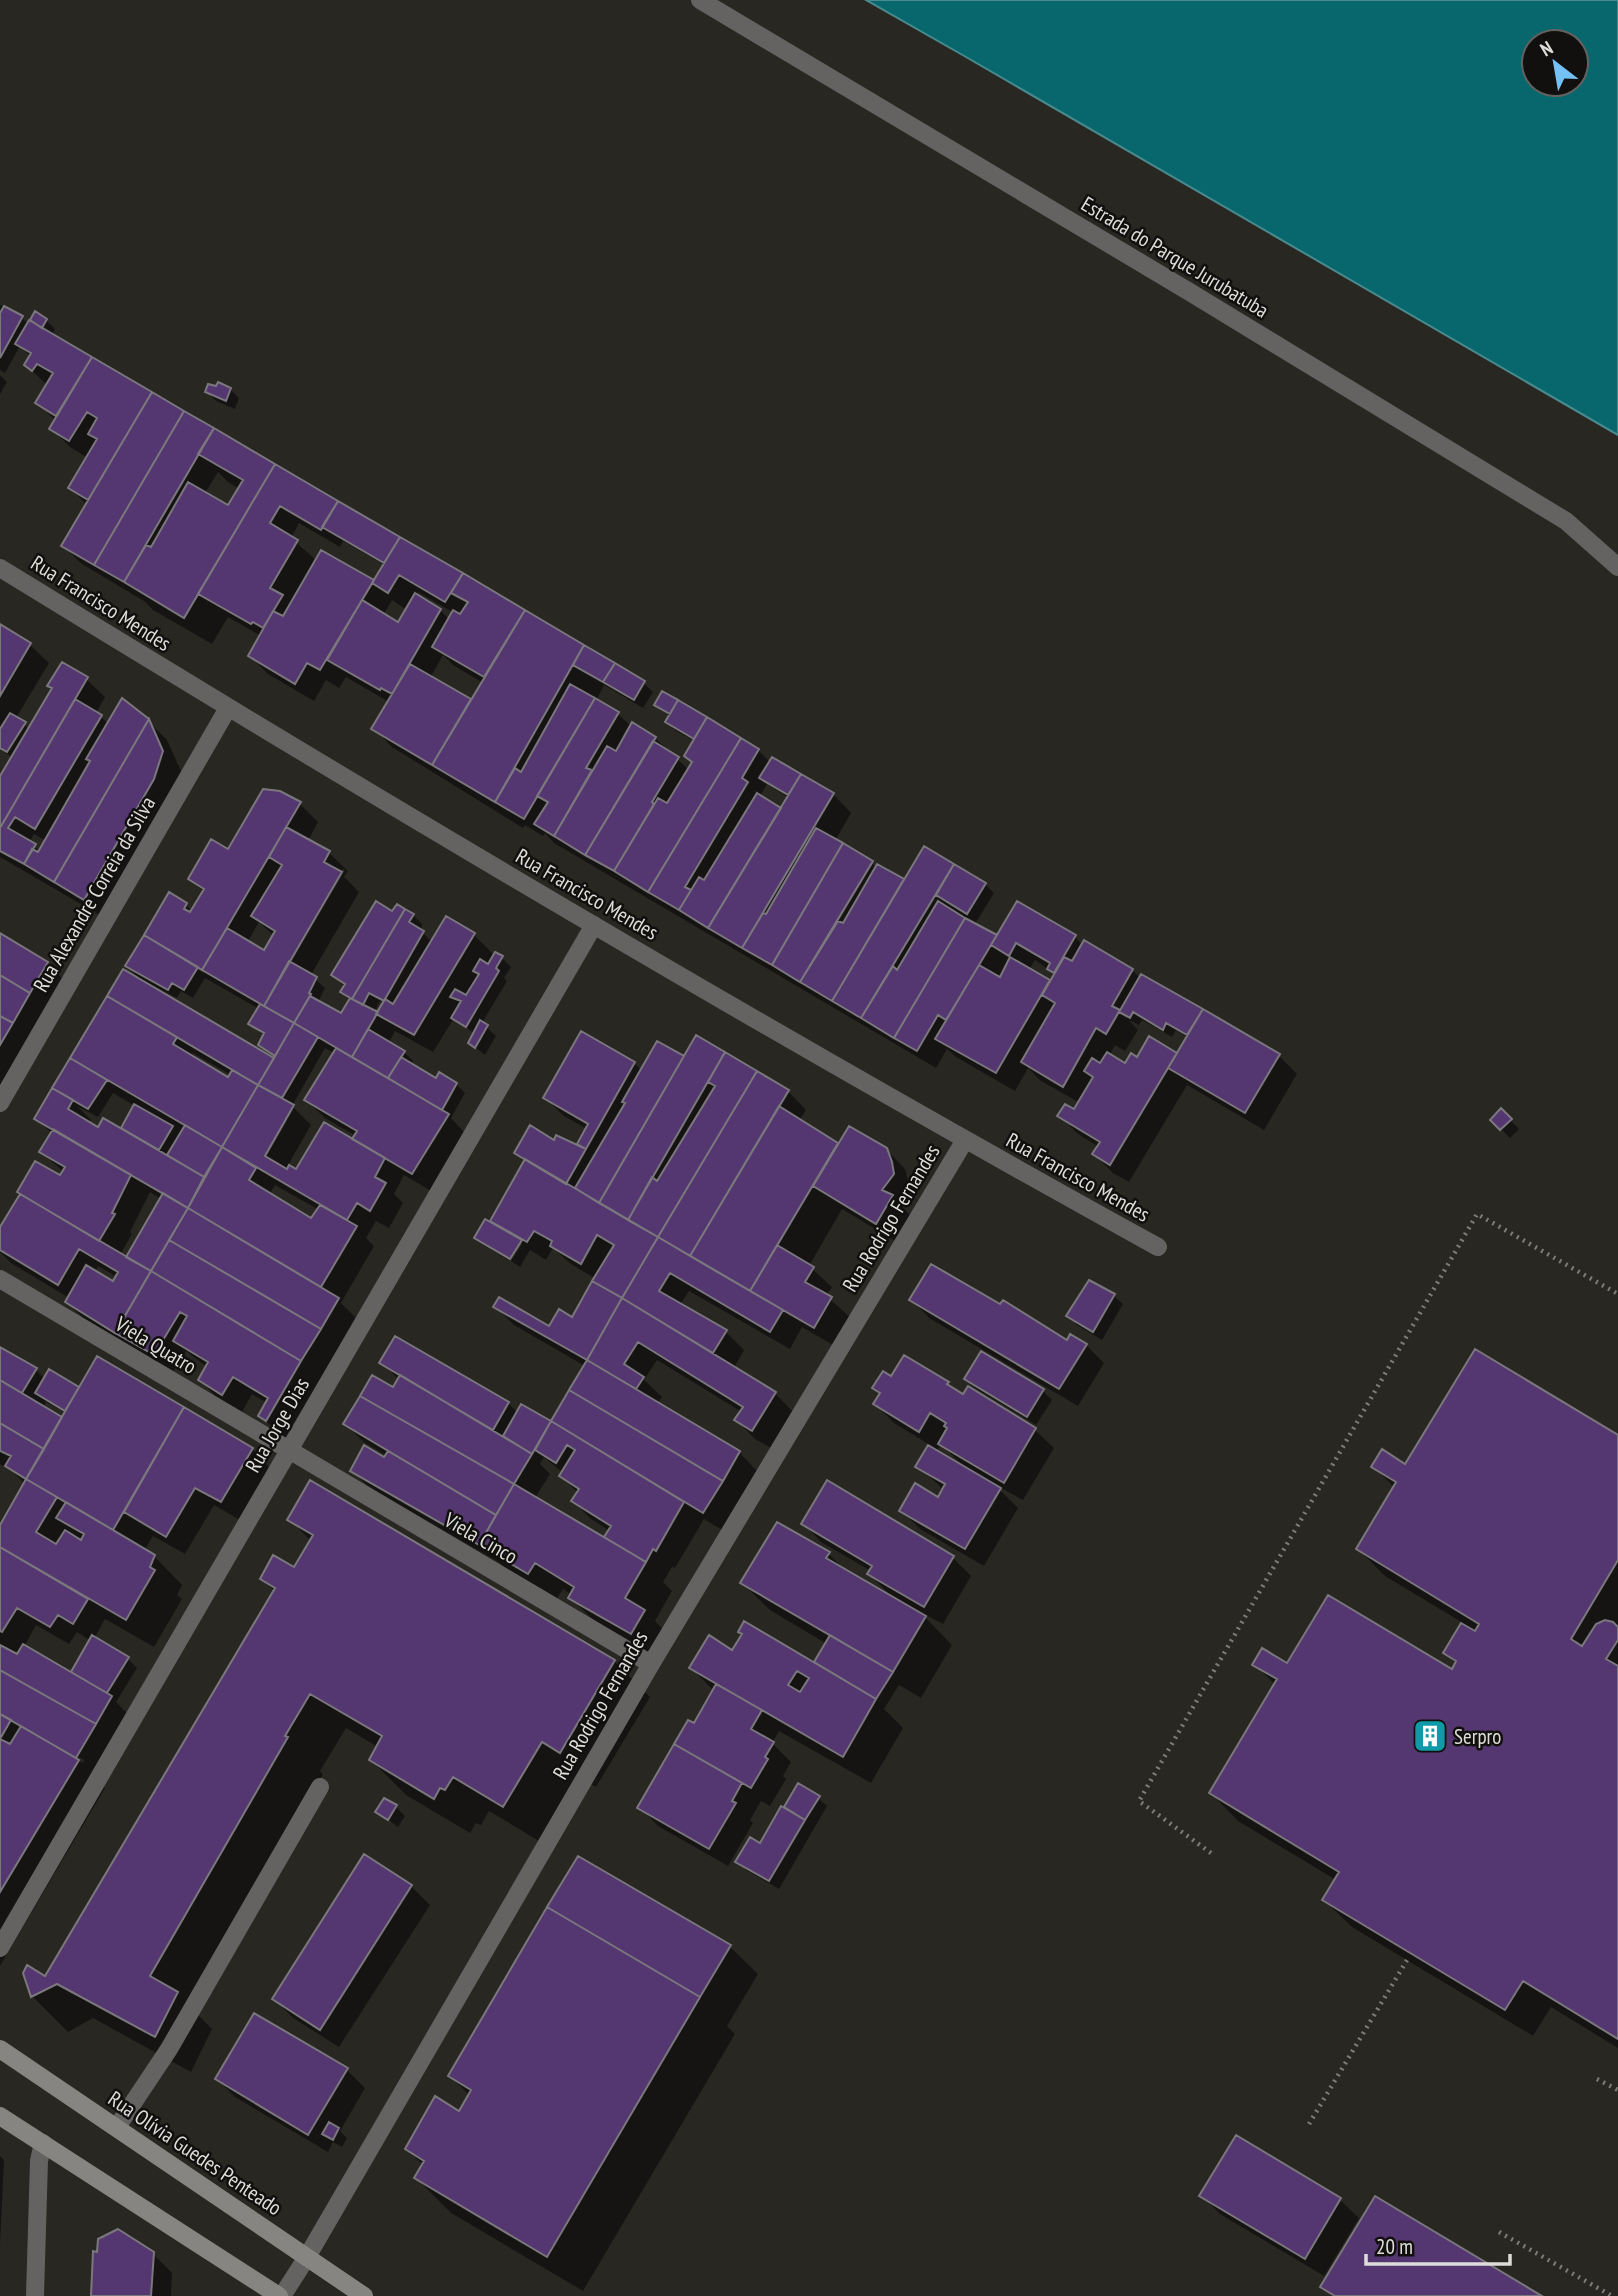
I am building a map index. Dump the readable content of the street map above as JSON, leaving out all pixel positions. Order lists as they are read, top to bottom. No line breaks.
{"streets":{"main road":["Rua Olívia Guedes Penteado"],"street":["Estrada do Parque Jurubatuba","Rua Francisco Mendes","Rua Alexandre Correia da Silva","Rua Rodrigo Fernandes","Viela Quatro","Rua Jorge Dias","Viela Cinco"]},"crossings":[["Rua Francisco Mendes","Rua Alexandre Correia da Silva"],["Rua Francisco Mendes","Rua Rodrigo Fernandes"],["Rua Francisco Mendes","Rua Jorge Dias"],["Rua Rodrigo Fernandes","Viela Cinco"],["Rua Rodrigo Fernandes","Rua Olívia Guedes Penteado"],["Viela Quatro","Rua Jorge Dias"],["Viela Quatro","Viela Cinco"],["Rua Jorge Dias","Viela Cinco"]],"places":{"building":["Serpro"]},"scale_bar":"20 m","north":"top left"}
